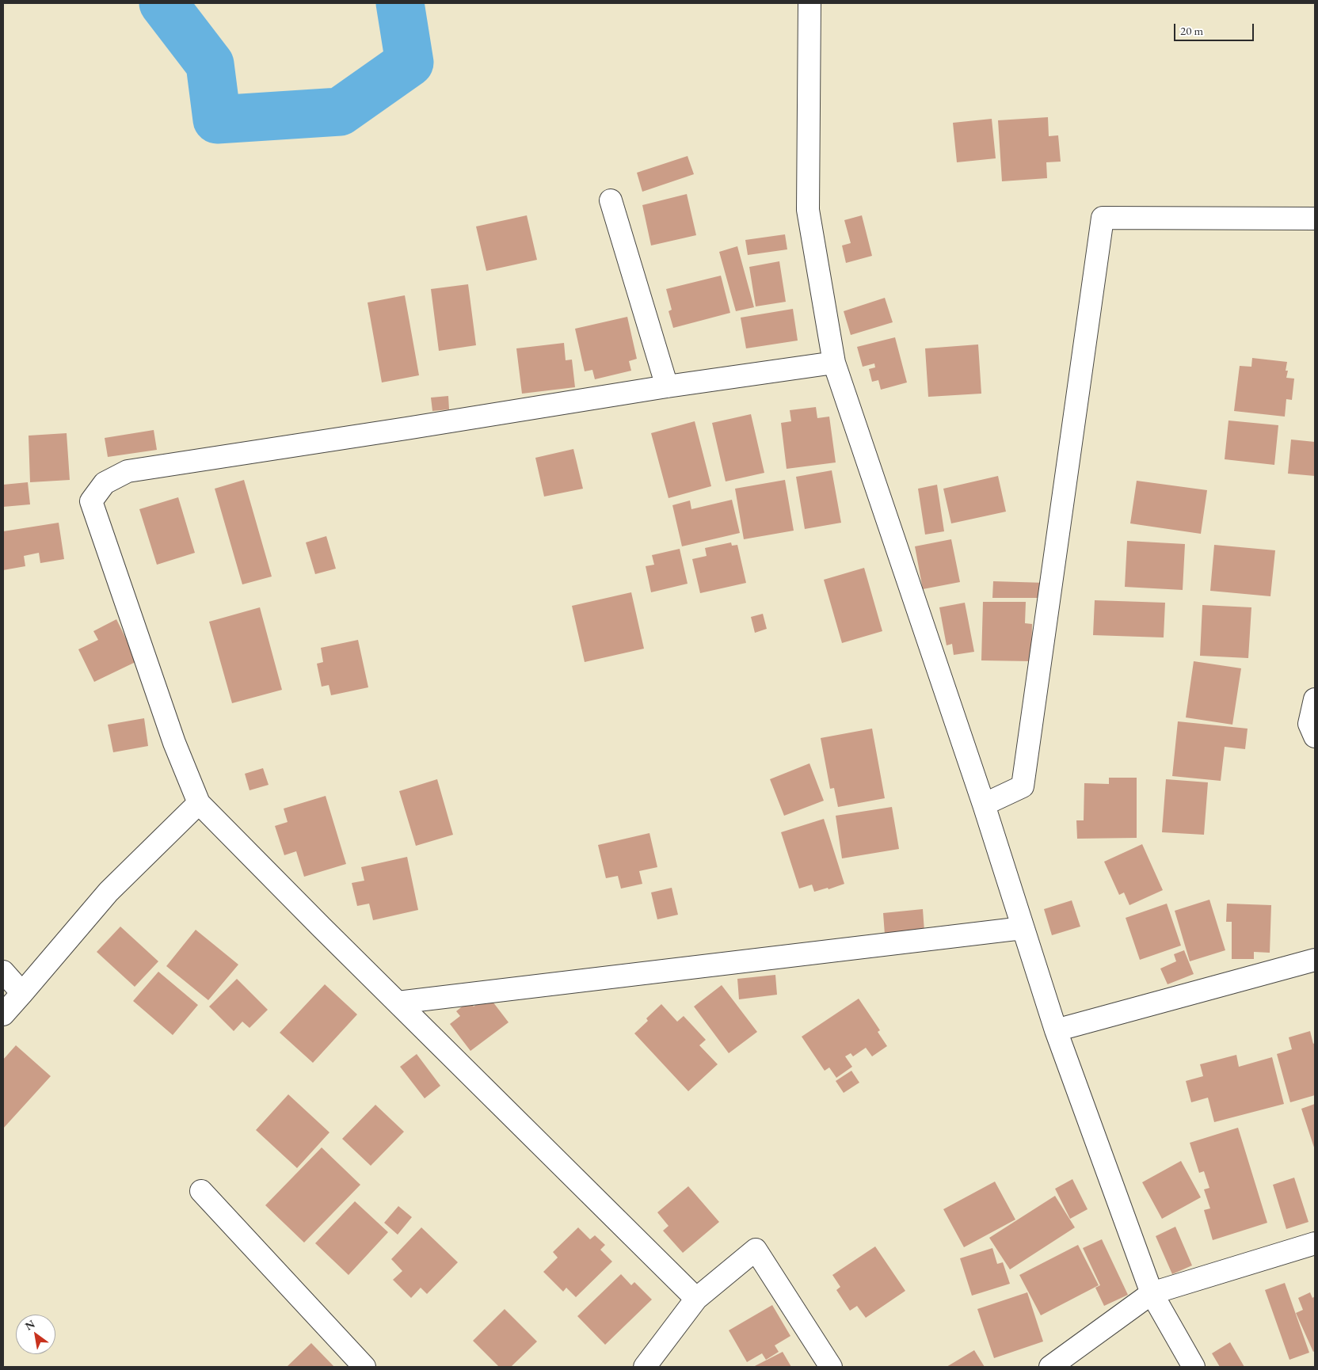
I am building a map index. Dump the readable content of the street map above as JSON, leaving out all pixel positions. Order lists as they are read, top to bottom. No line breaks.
{"scale_bar":"20 m","north":"top left"}
